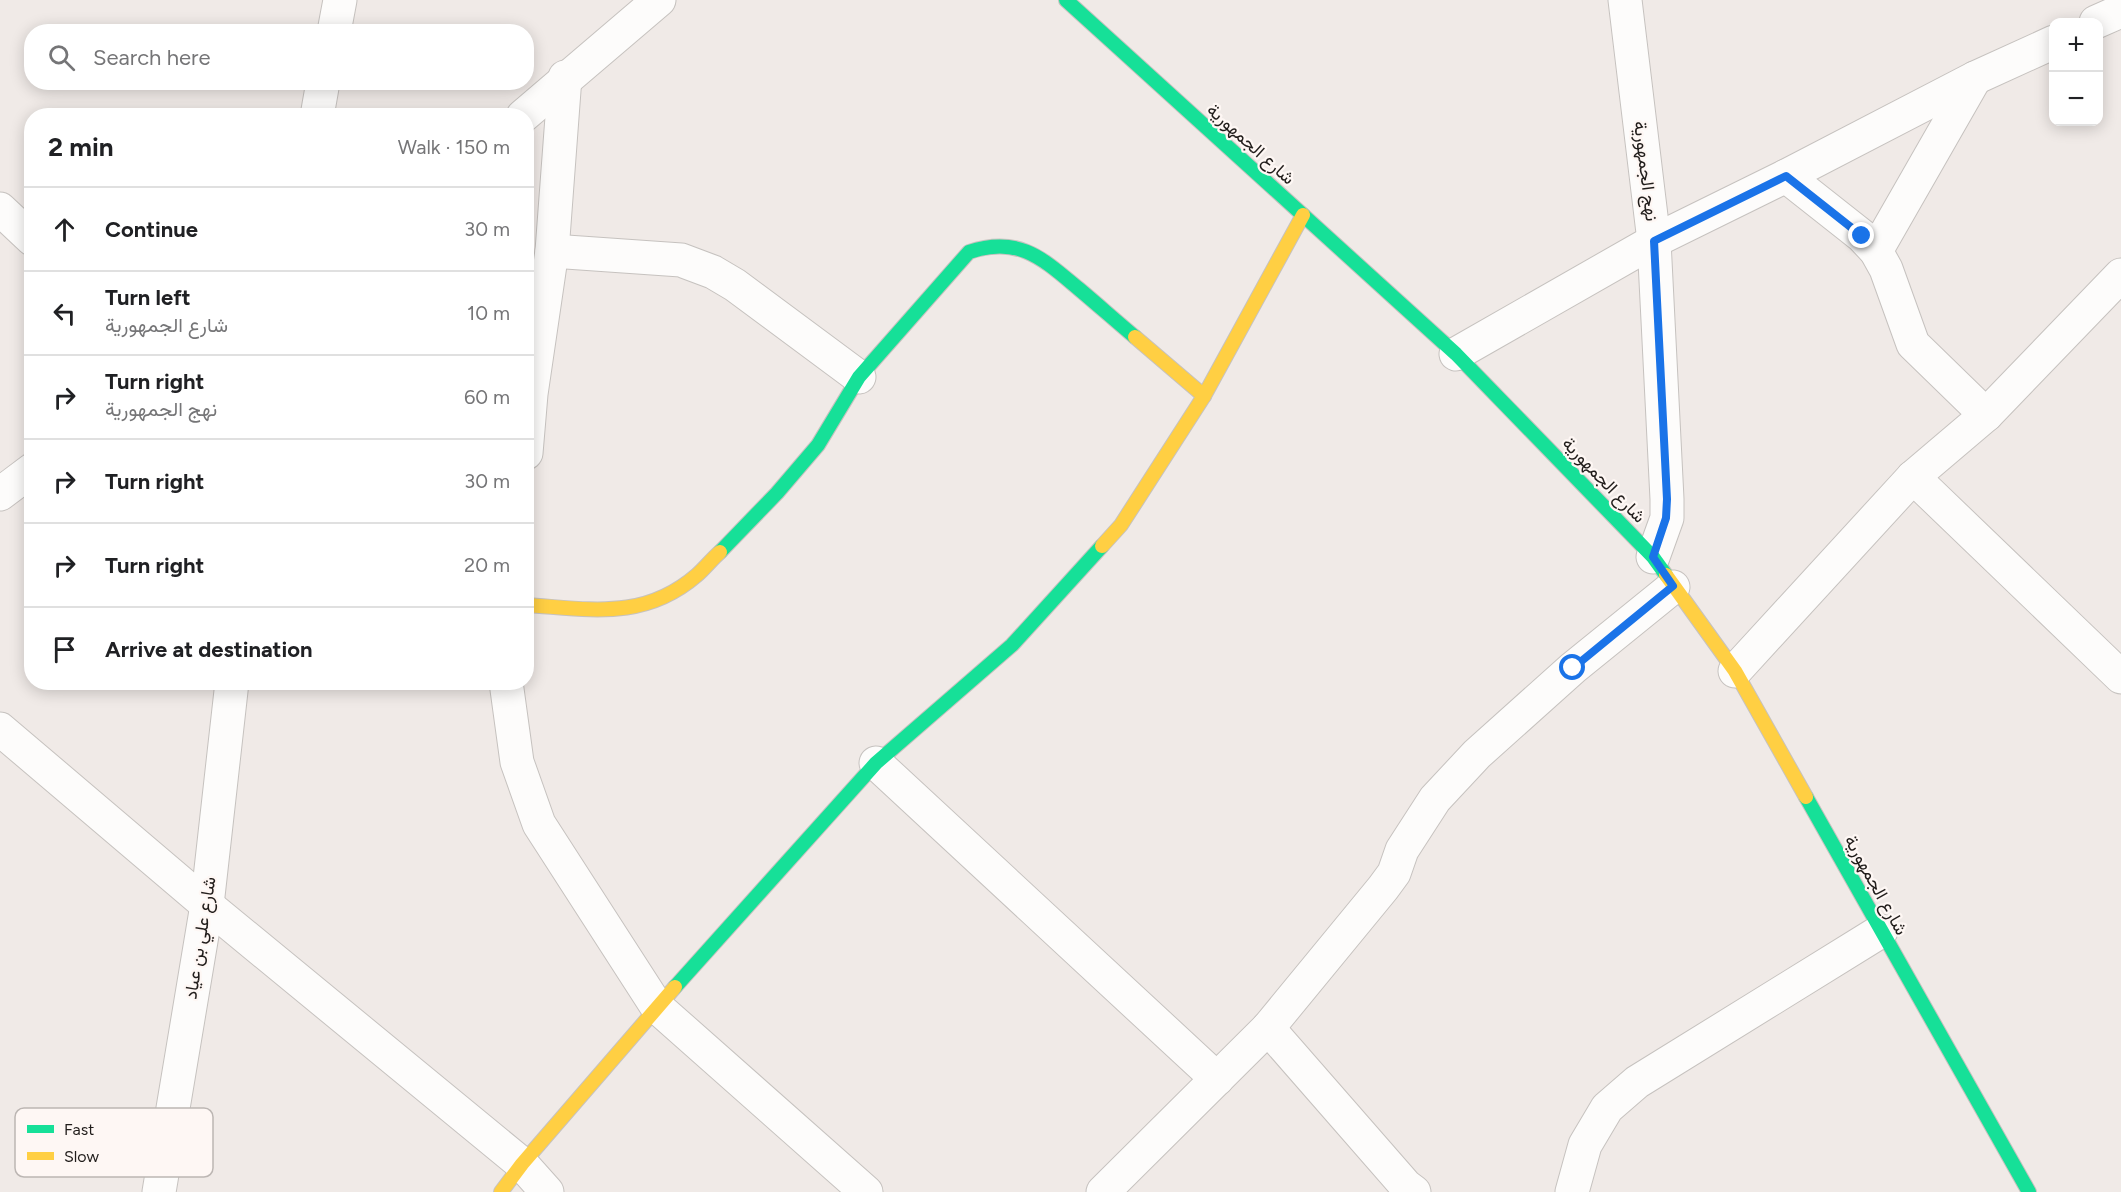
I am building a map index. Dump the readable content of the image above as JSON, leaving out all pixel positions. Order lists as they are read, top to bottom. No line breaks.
{"streets":{"street":["شارع الجمهورية","نهج الجمهورية","شارع علي بن عياد"]},"crossings":[["شارع الجمهورية","نهج الجمهورية"]],"legend":["Fast","Slow"],"page":{"map_buttons":["+","−"],"search":"Search here","heading":["2 min","Walk · 150 m"],"list":[["Continue","30 m"],["Turn left","شارع الجمهورية","10 m"],["Turn right","نهج الجمهورية","60 m"],["Turn right","30 m"],["Turn right","20 m"],"Arrive at destination"]}}
